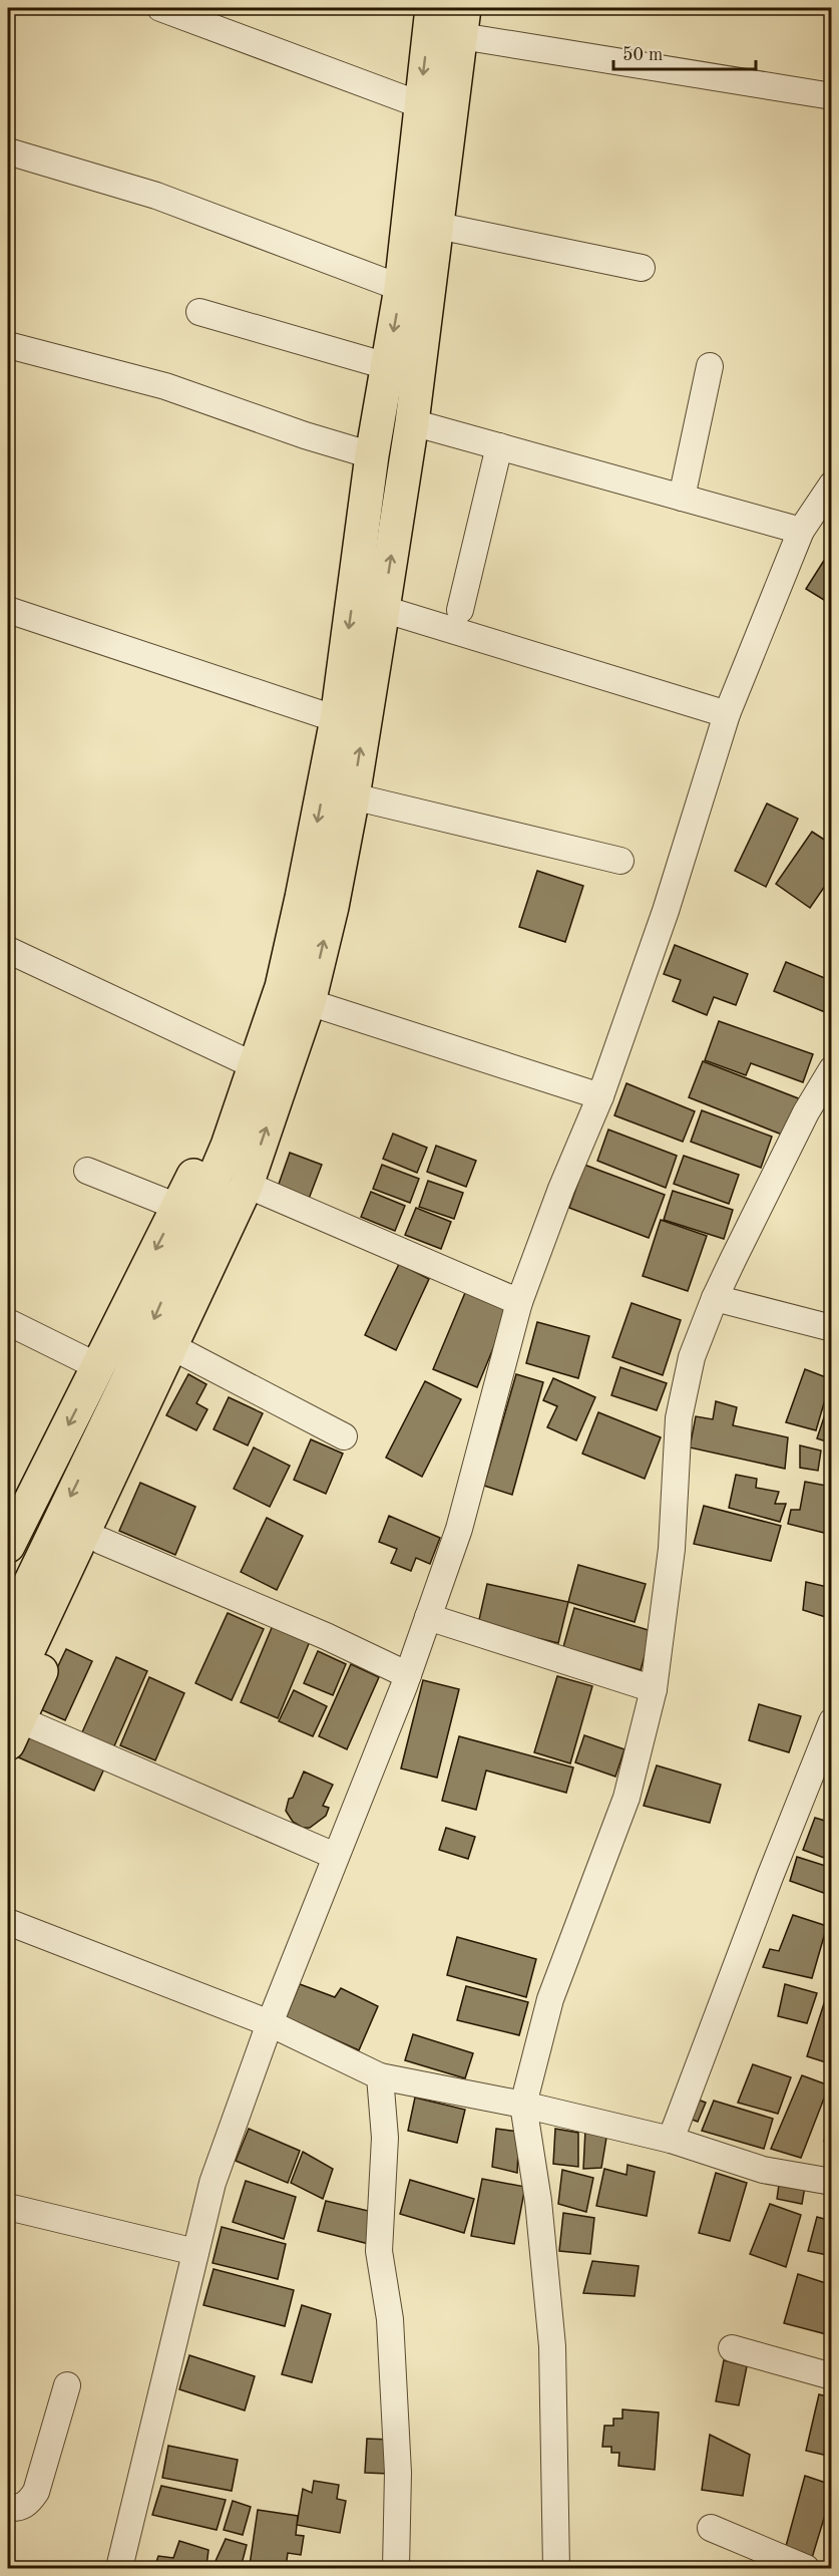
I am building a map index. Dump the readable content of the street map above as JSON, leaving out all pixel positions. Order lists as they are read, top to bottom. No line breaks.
{"scale_bar":"50 m"}
